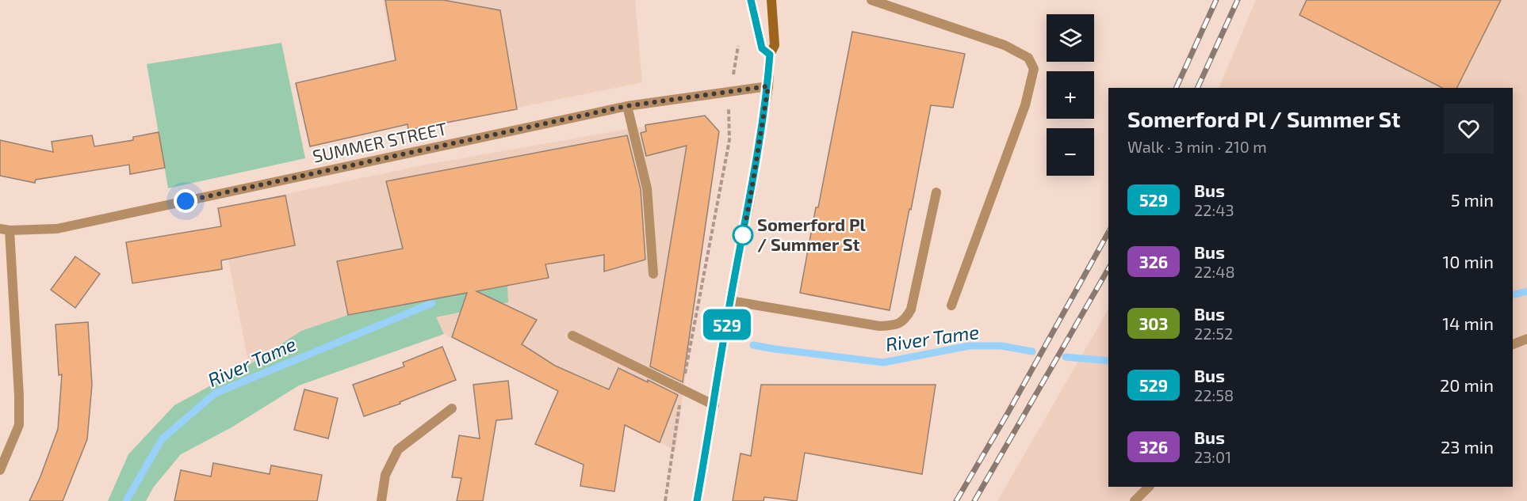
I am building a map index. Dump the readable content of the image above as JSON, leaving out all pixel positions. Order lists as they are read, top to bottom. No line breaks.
{"streets":{"street":["SUMMER STREET"]},"water":["River Tame"],"places":["Somerford Pl / Summer St"],"lines":["bus line 529"],"page":{"on_map":"529","map_buttons":["+","−"],"heading":["Somerford Pl / Summer St","Walk · 3 min · 210 m"],"list":[{"mark":"529","name":"Bus","note":"22:43","value":"5 min"},{"mark":"326","name":"Bus","note":"22:48","value":"10 min"},{"mark":"303","name":"Bus","note":"22:52","value":"14 min"},{"mark":"529","name":"Bus","note":"22:58","value":"20 min"},{"mark":"326","name":"Bus","note":"23:01","value":"23 min"}]}}
